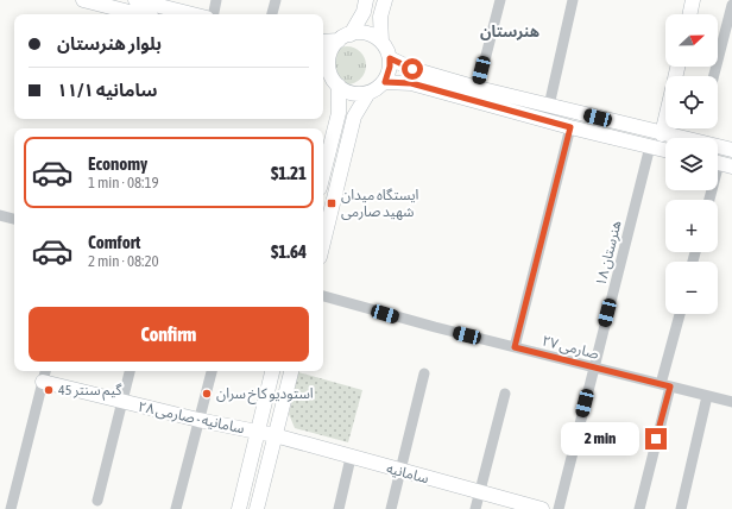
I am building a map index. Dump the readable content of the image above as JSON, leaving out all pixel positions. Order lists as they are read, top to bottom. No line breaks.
{"streets":{"main road":["سامانیه - صارمی ۲۸","سامانیه"],"street":["هنرستان ۱۸","صارمی ۲۷"]},"crossings":[["هنرستان ۱۸","صارمی ۲۷"],["سامانیه - صارمی ۲۸","سامانیه"]],"districts":["هنرستان"],"places":{"transit":["ایستگاه میدان شهید صارمی"],"other":["گیم سنتر 45","استودیو کاخ سران"]},"north":"right","page":{"map_buttons":["+","−"],"banner":["بلوار هنرستان","سامانیه ۱۱/۱"],"list":[{"name":"Economy","note":"1 min · 08:19","value":"$1.21"},{"name":"Comfort","note":"2 min · 08:20","value":"$1.64"}],"buttons":"Confirm","bubble":"2 min"}}
